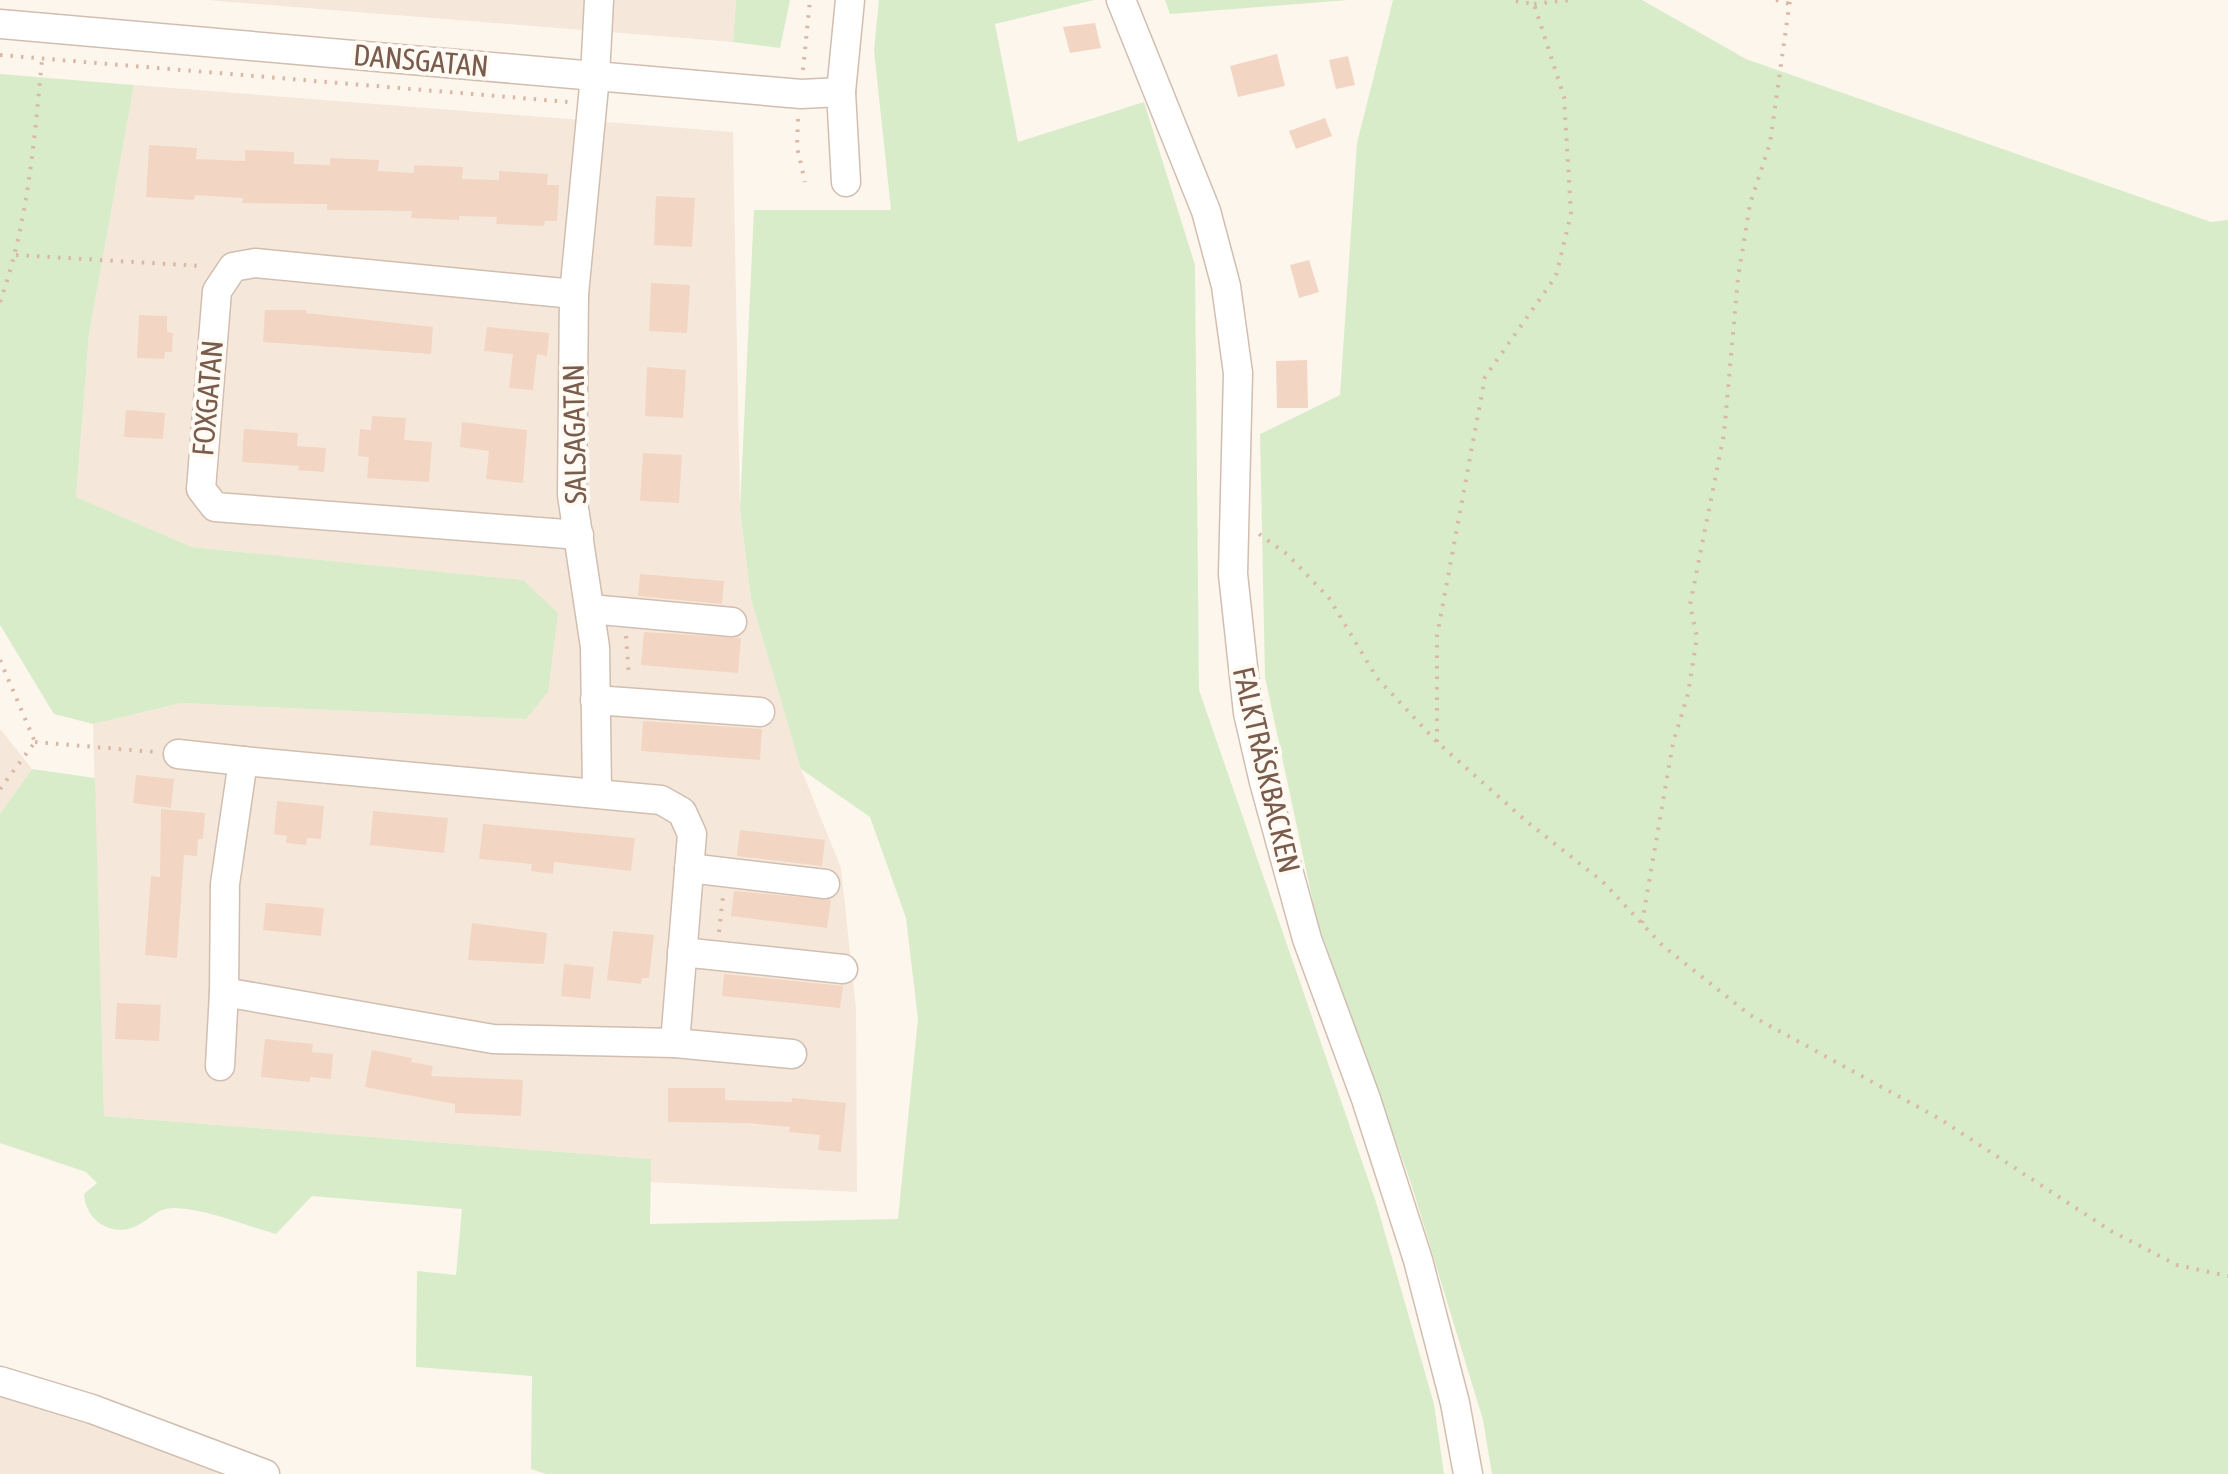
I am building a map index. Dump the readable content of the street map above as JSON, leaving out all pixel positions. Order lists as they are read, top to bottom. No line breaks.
{"streets":{"street":["DANSGATAN","FOXGATAN","SALSAGATAN","FALKTRÄSKBACKEN"]},"crossings":[["DANSGATAN","SALSAGATAN"],["FOXGATAN","SALSAGATAN"]]}
